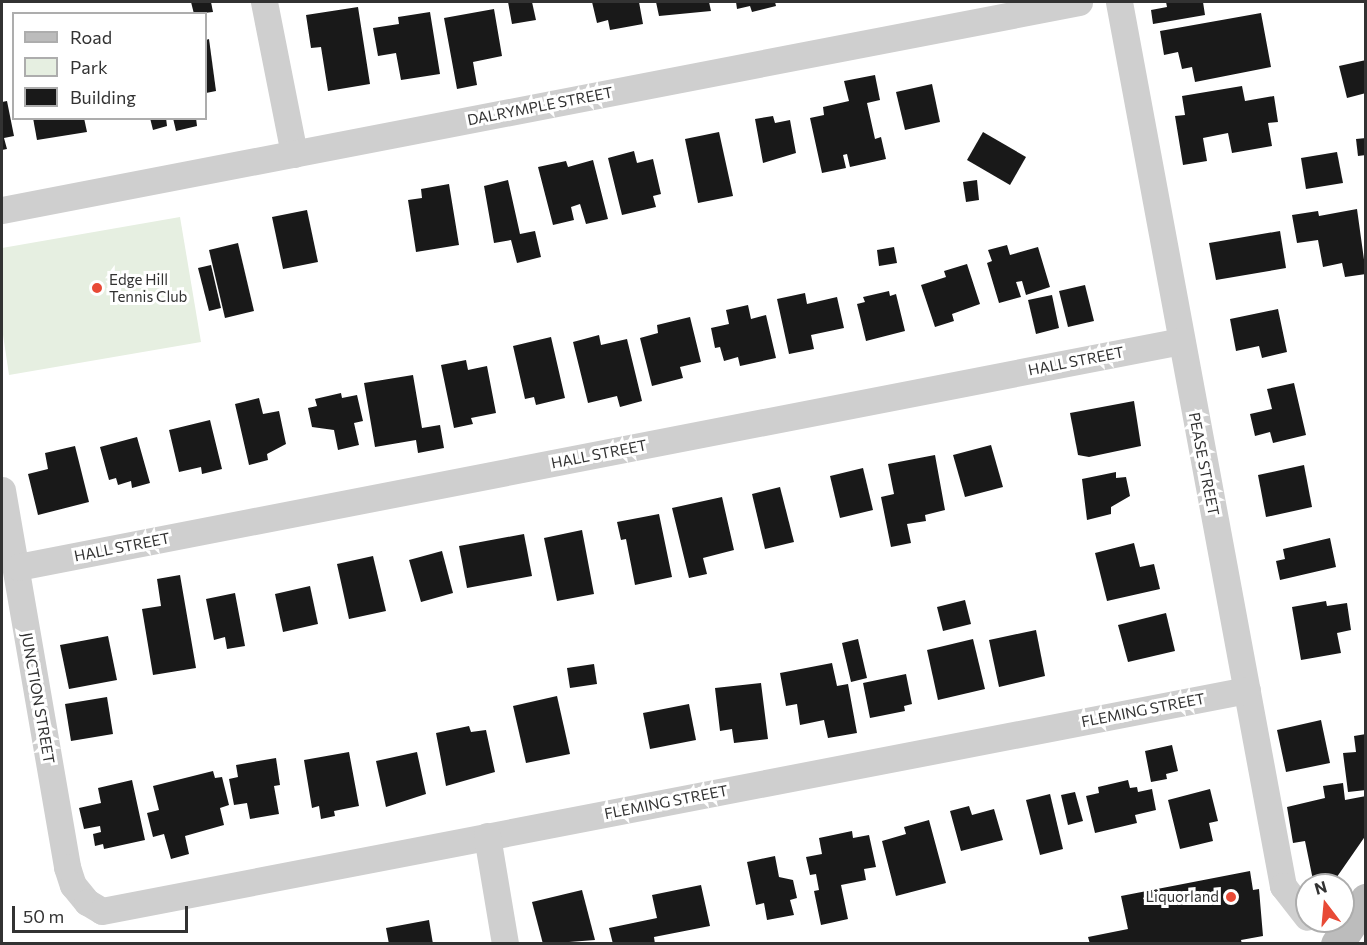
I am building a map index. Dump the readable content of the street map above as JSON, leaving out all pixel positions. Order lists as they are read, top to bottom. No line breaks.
{"streets":{"street":["DALRYMPLE STREET","HALL STREET","PEASE STREET","JUNCTION STREET","FLEMING STREET"]},"crossings":[["HALL STREET","PEASE STREET"],["HALL STREET","JUNCTION STREET"],["PEASE STREET","FLEMING STREET"],["JUNCTION STREET","FLEMING STREET"]],"places":["Edge Hill Tennis Club","Liquorland"],"legend":["Road","Park","Building"],"scale_bar":"50 m","north":"top"}
